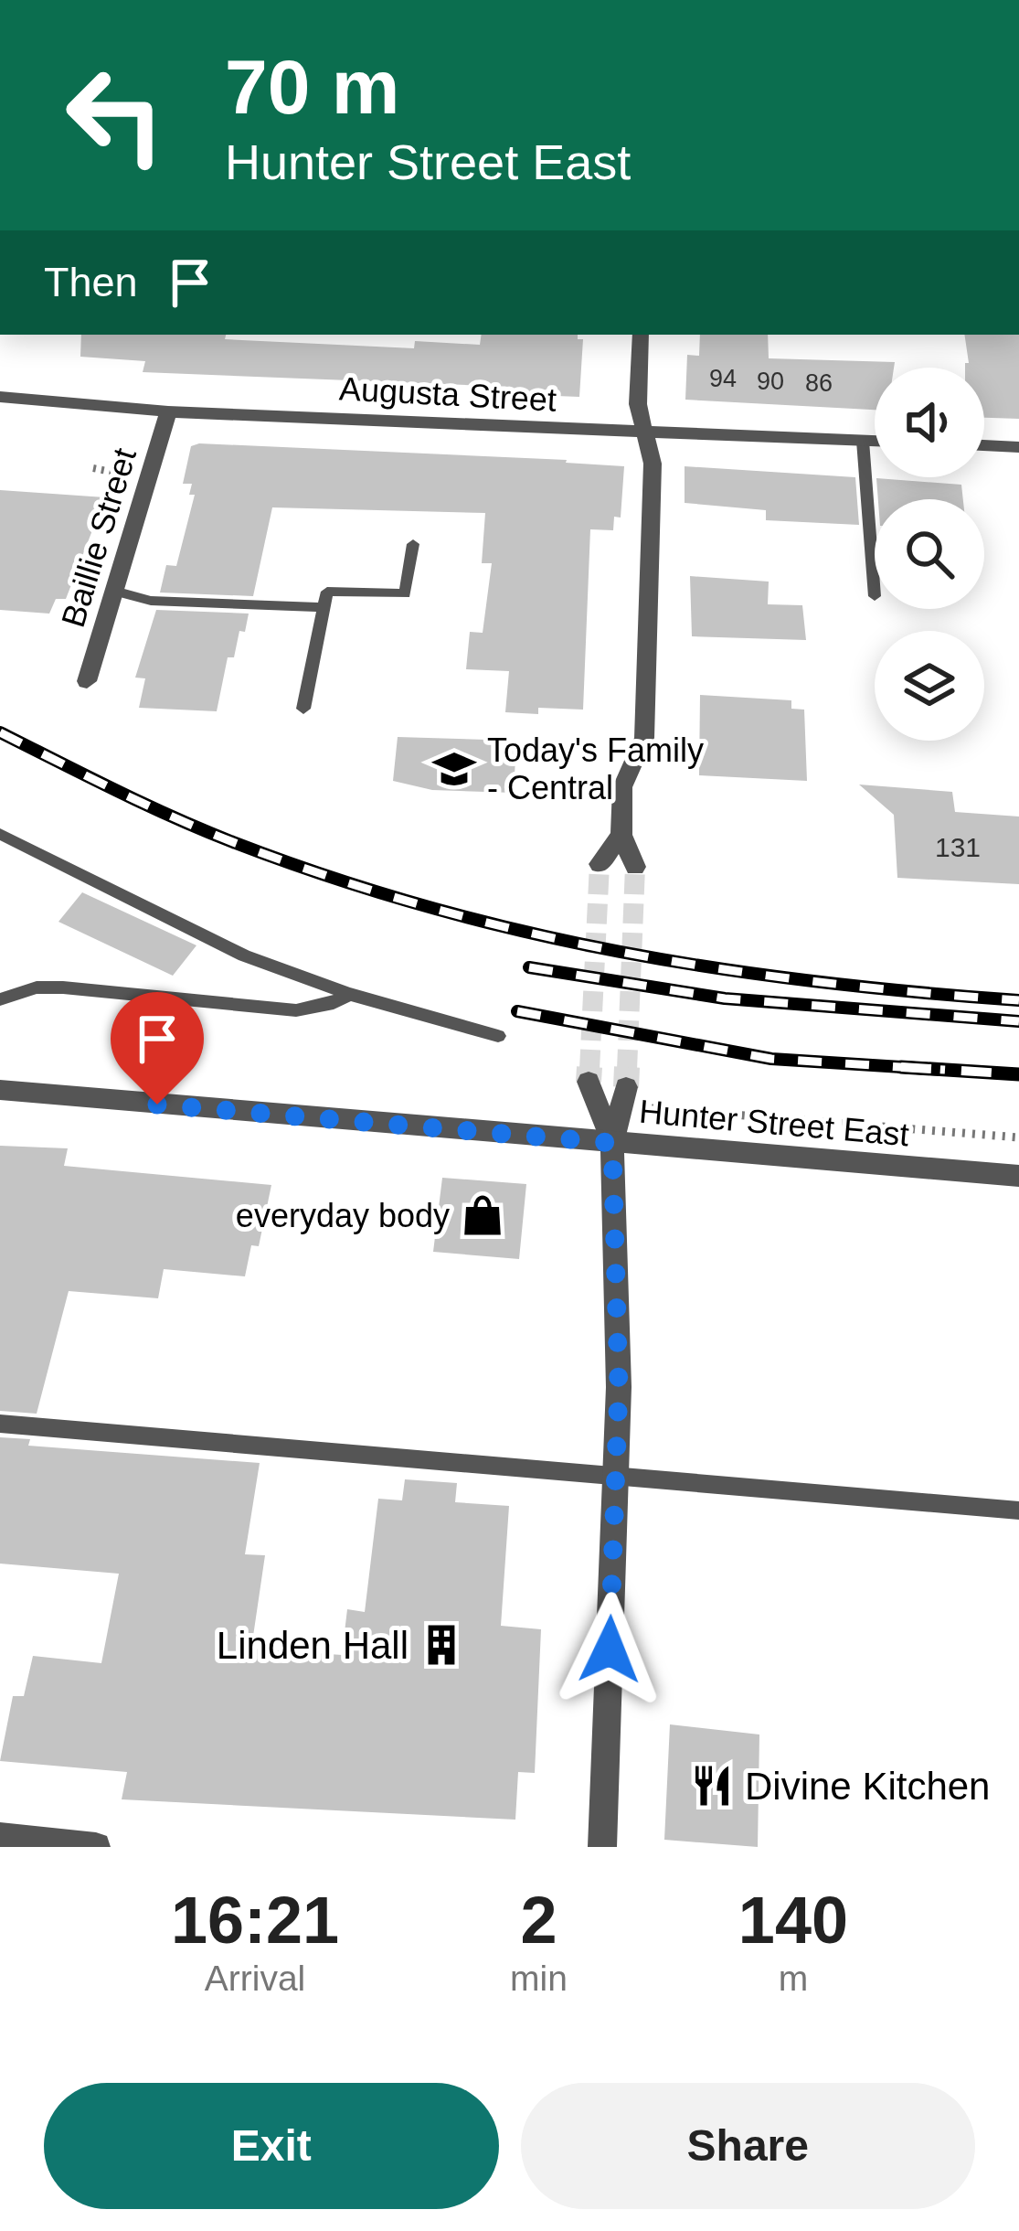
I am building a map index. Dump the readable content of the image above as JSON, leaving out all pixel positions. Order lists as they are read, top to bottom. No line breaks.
{"streets":{"street":["Augusta Street","Baillie Street","Hunter Street East"]},"crossings":[["Augusta Street","Baillie Street"]],"places":{"school or university":["Today's Family - Central"],"shop":["everyday body"],"building":["Linden Hall"],"restaurant":["Divine Kitchen"]},"house_numbers":["94","90","86","131"],"page":{"turn":["70 m","Hunter Street East"],"then":"Then","eta":["16:21","Arrival","2","min","140","m"],"buttons":["Exit","Share"]}}
